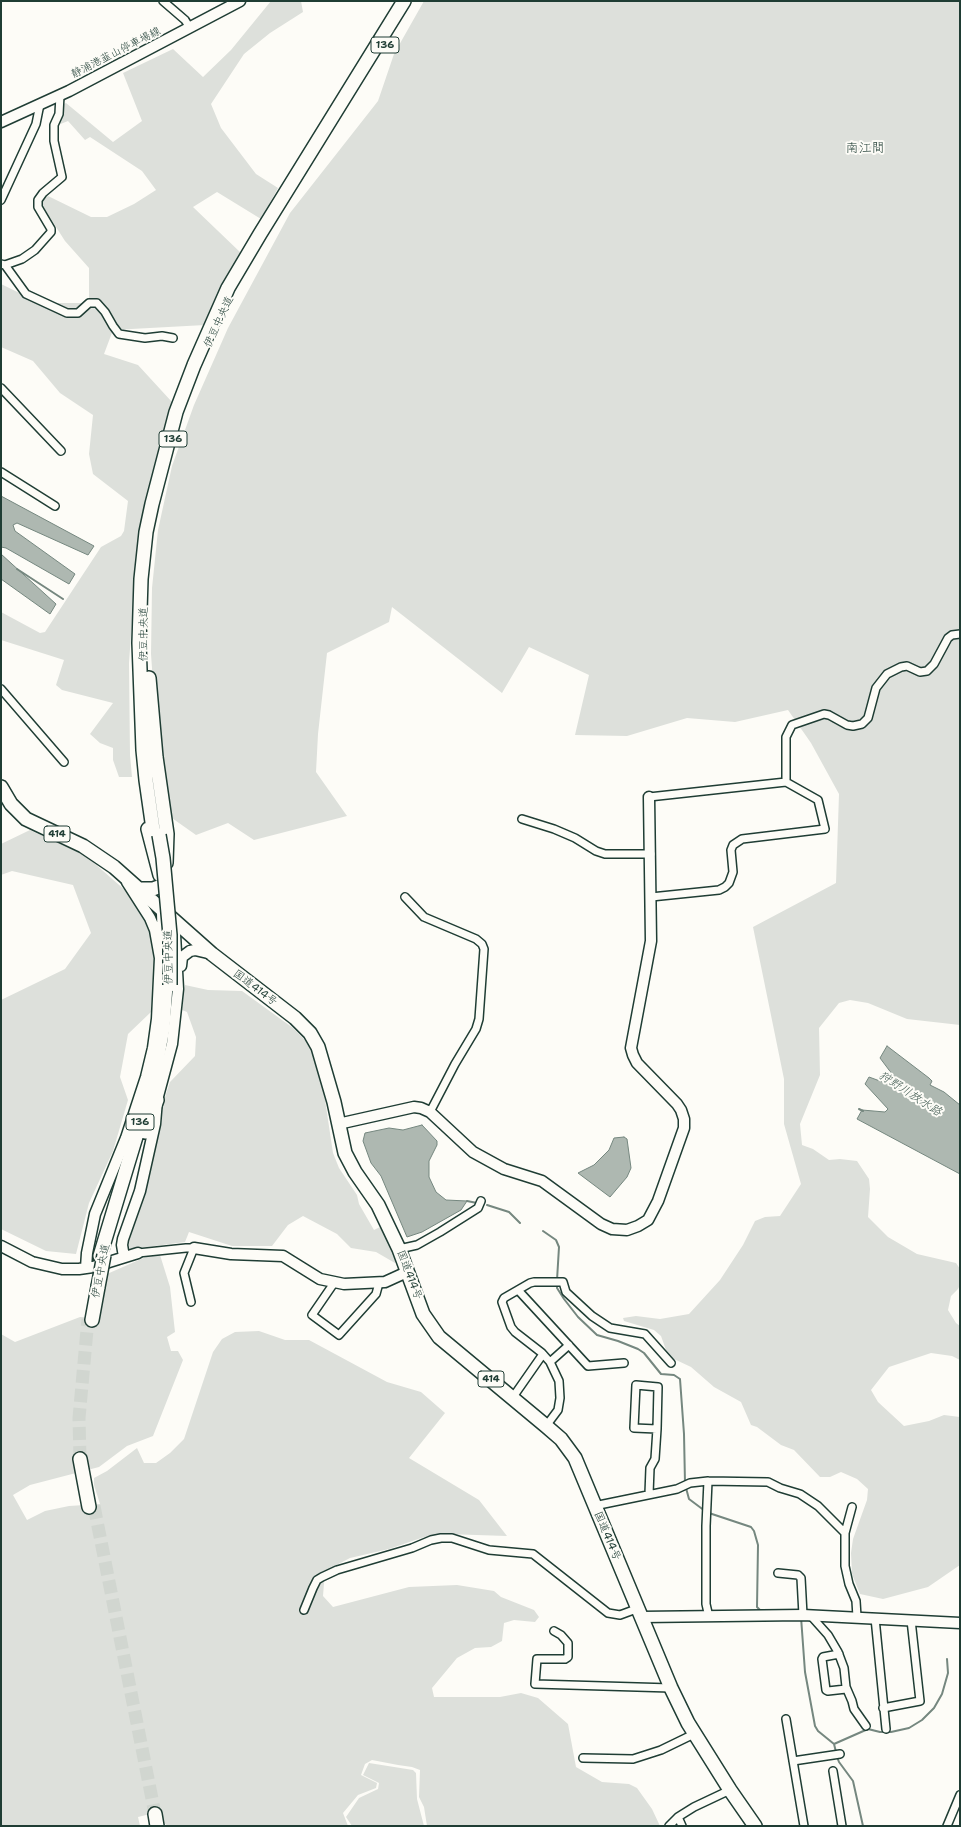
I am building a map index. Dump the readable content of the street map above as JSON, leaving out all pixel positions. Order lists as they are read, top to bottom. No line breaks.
{"streets":{"highway":["136","伊豆中央道","414","国道414号"],"street":["静浦港韮山停車場線"]},"districts":["南江間"],"water":["狩野川放水路"]}
